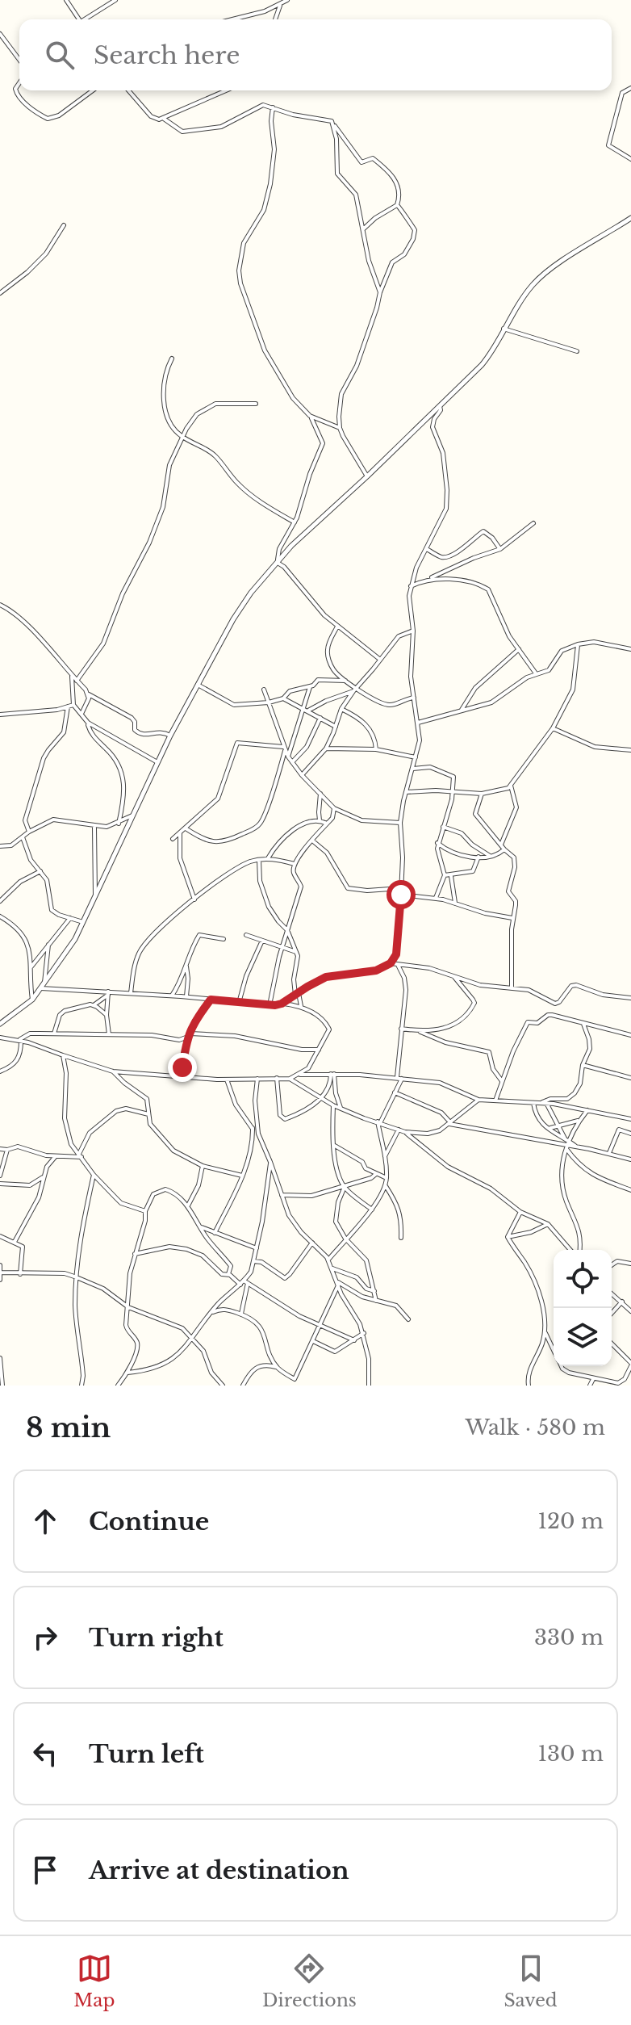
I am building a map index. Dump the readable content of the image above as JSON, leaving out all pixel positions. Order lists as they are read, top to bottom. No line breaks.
{"page":{"search":"Search here","heading":["8 min","Walk · 580 m"],"list":[["Continue","120 m"],["Turn right","330 m"],["Turn left","130 m"],"Arrive at destination"],"nav":["Map","Directions","Saved"]}}
